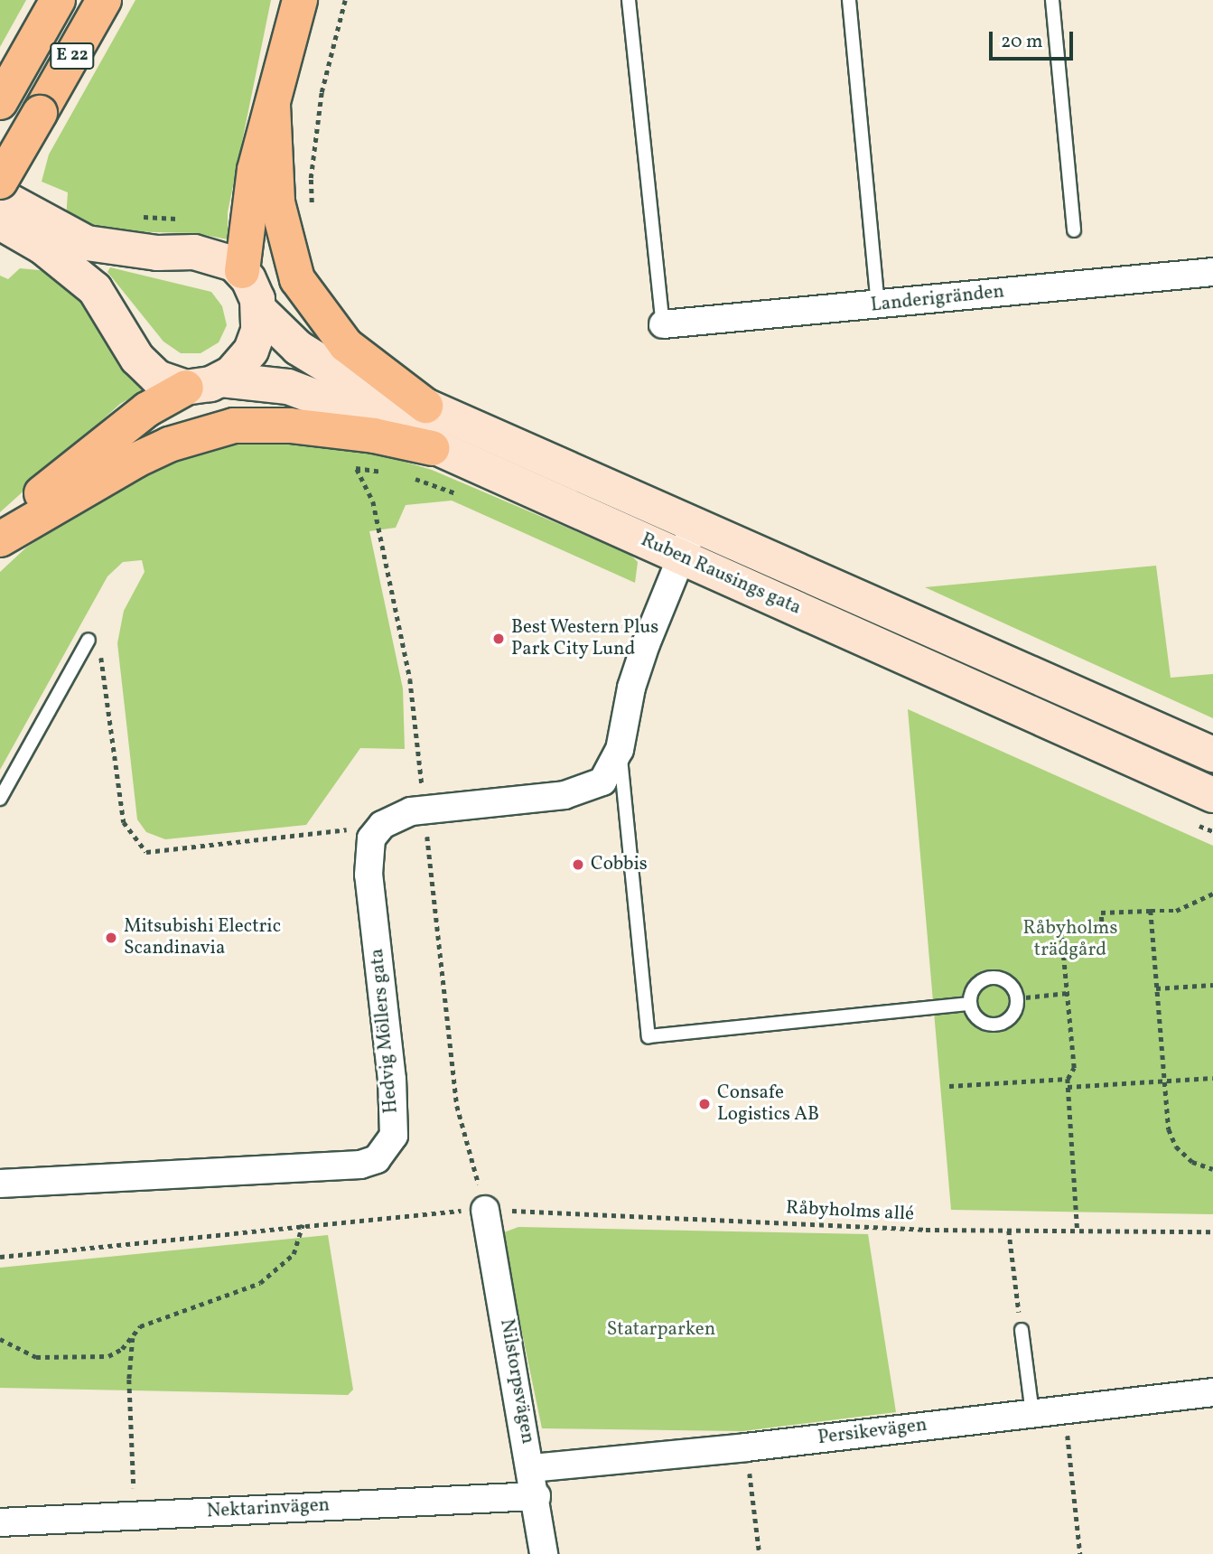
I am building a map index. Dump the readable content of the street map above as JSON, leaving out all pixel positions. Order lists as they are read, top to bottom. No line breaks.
{"streets":{"highway":["E 22"],"main road":["Ruben Rausings gata"],"street":["Landerigränden","Hedvig Möllers gata","Nilstorpsvägen","Persikevägen","Nektarinvägen"],"path":["Råbyholms allé"]},"crossings":[["Råbyholms allé","Nilstorpsvägen"],["Nilstorpsvägen","Persikevägen"],["Nilstorpsvägen","Nektarinvägen"]],"parks":["Råbyholms trädgård","Statarparken"],"places":["Best Western Plus Park City Lund","Cobbis","Mitsubishi Electric Scandinavia","Consafe Logistics AB"],"scale_bar":"20 m"}
